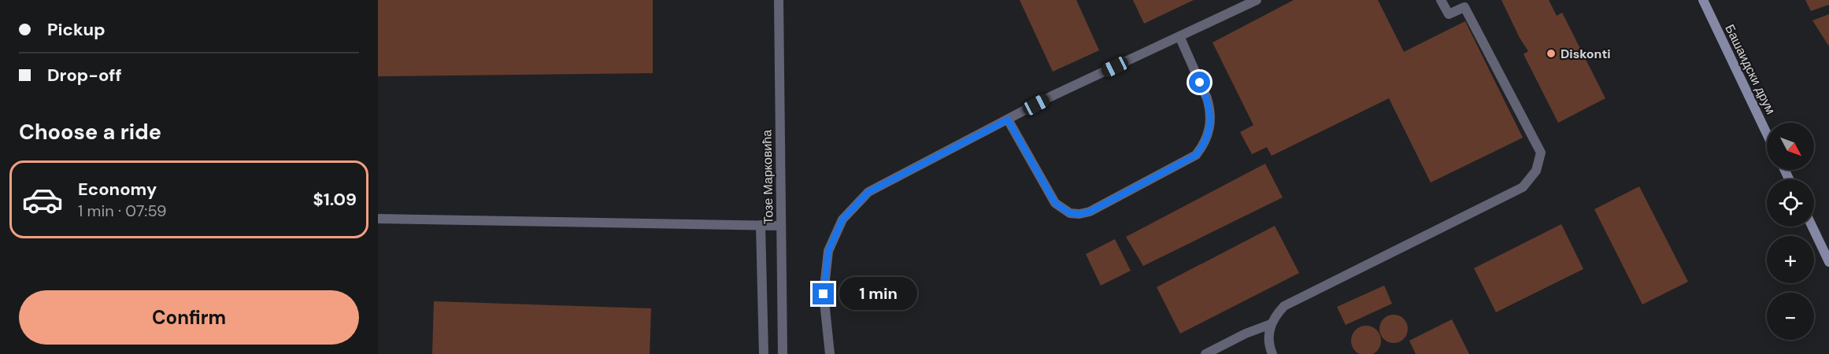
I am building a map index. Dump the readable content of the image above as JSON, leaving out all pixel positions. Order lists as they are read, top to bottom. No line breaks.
{"streets":{"street":["Башаидски друм","Тозе Марковића"]},"places":["Diskonti"],"north":"bottom right","page":{"banner":["Pickup","Drop-off"],"heading":"Choose a ride","map_buttons":["+","−"],"list":[{"name":"Economy","note":"1 min · 07:59","value":"$1.09"}],"bubble":"1 min","buttons":"Confirm"}}
